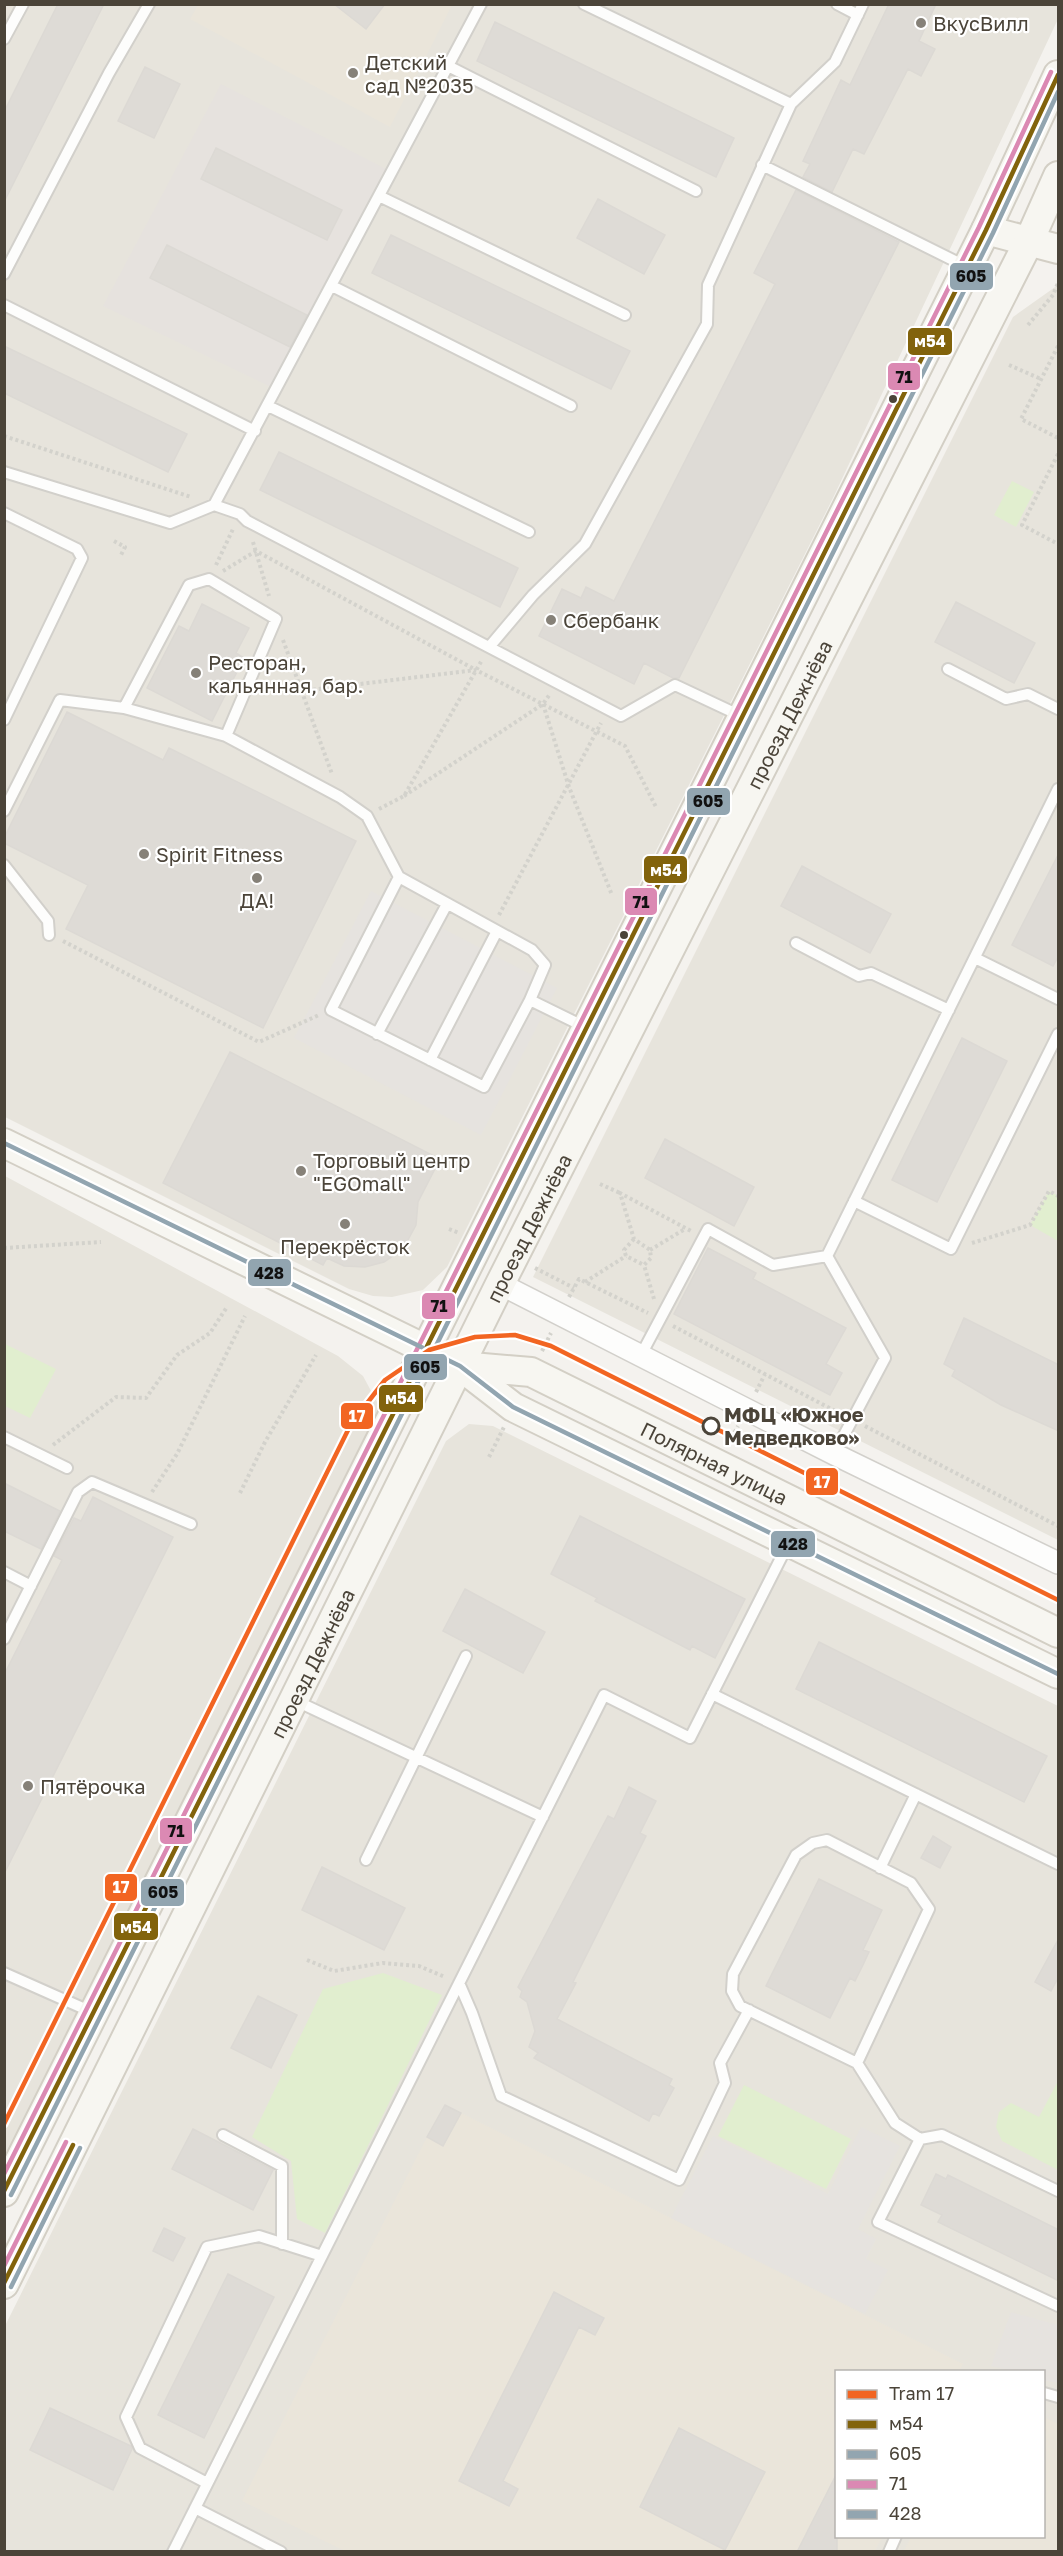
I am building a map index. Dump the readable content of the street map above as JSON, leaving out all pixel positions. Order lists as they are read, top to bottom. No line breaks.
{"streets":{"main road":["проезд Дежнёва","Полярная улица"]},"crossings":[["проезд Дежнёва","Полярная улица"]],"places":["ВкусВилл","Детский сад №2035","Сбербанк","Ресторан, кальянная, бар.","Spirit Fitness","ДА!","Торговый центр \"EGOmall\"","Перекрёсток","МФЦ «Южное Медведково»","Пятёрочка"],"lines":["transit line 71","transit line м54","transit line 605","transit line 428","tram line 17"],"legend":["Tram 17","м54","605","71","428"]}
